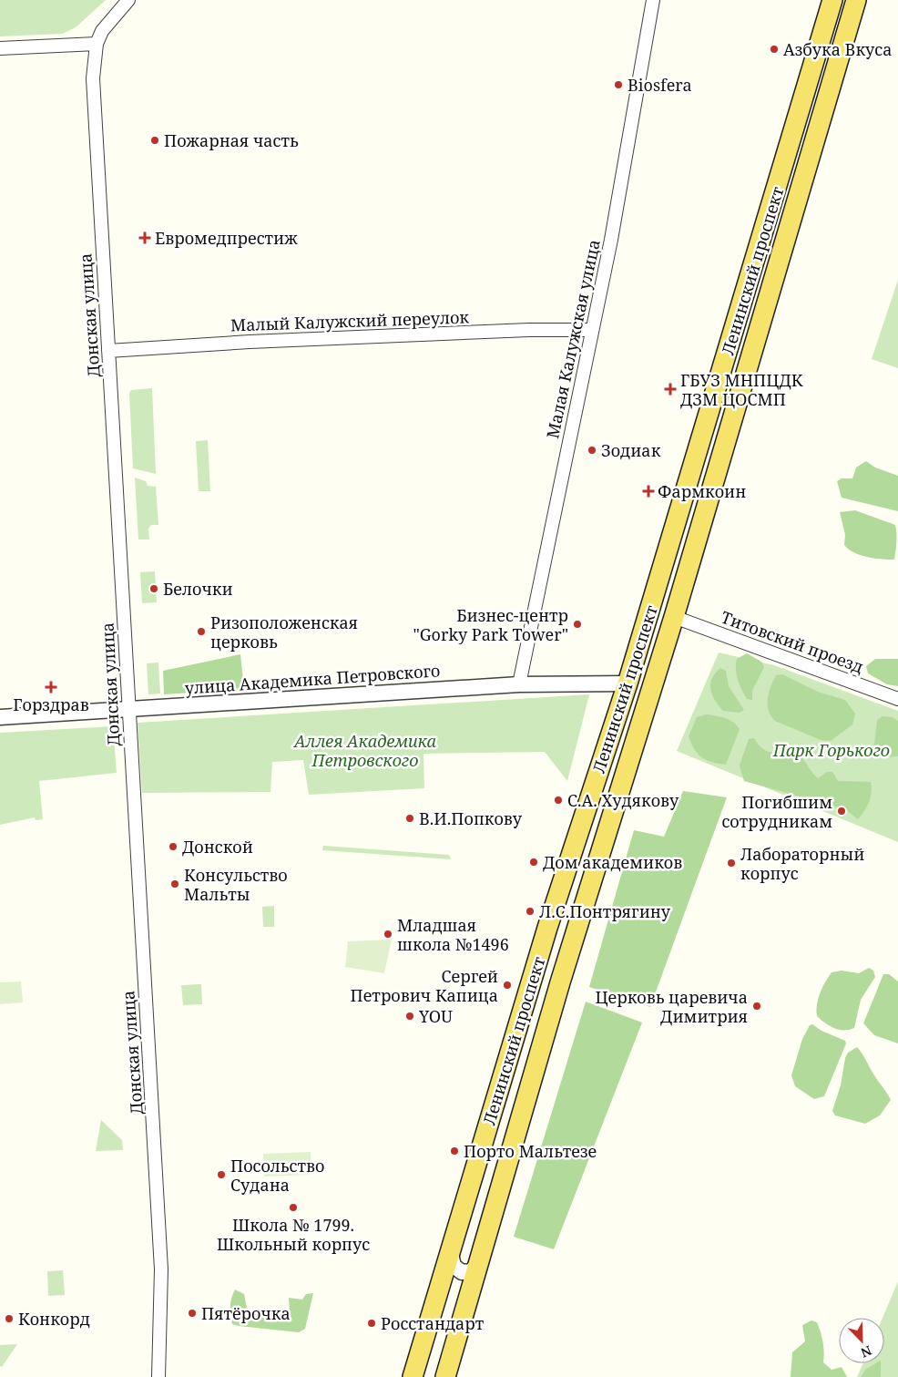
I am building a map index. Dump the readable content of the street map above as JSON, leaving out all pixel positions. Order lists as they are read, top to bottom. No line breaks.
{"streets":{"main road":["Ленинский проспект"],"street":["Донская улица","Малый Калужский переулок","Малая Калужская улица","Титовский проезд","улица Академика Петровского"]},"crossings":[["Ленинский проспект","Титовский проезд"],["Ленинский проспект","улица Академика Петровского"],["Донская улица","Малый Калужский переулок"],["Донская улица","улица Академика Петровского"],["Малый Калужский переулок","Малая Калужская улица"],["Малая Калужская улица","улица Академика Петровского"]],"parks":["Аллея Академика Петровского","Парк Горького"],"places":{"other":["Азбука Вкуса","Biosfera","Пожарная часть","Зодиак","Белочки","Бизнес-центр \"Gorky Park Tower\"","Ризоположенская церковь","С.А. Худякову","Погибшим сотрудникам","В.И.Попкову","Донской","Дом академиков","Лабораторный корпус","Консульство Мальты","Л.С.Понтрягину","Младшая школа №1496","Сергей Петрович Капица","Церковь царевича Димитрия","YOU","Порто Мальтезе","Посольство Судана","Школа № 1799. Школьный корпус","Пятёрочка","Конкорд","Росстандарт"],"health":["Евромедпрестиж","ГБУЗ МНПЦДК ДЗМ ЦОСМП","Фармкоин","Горздрав"]},"north":"bottom right"}
